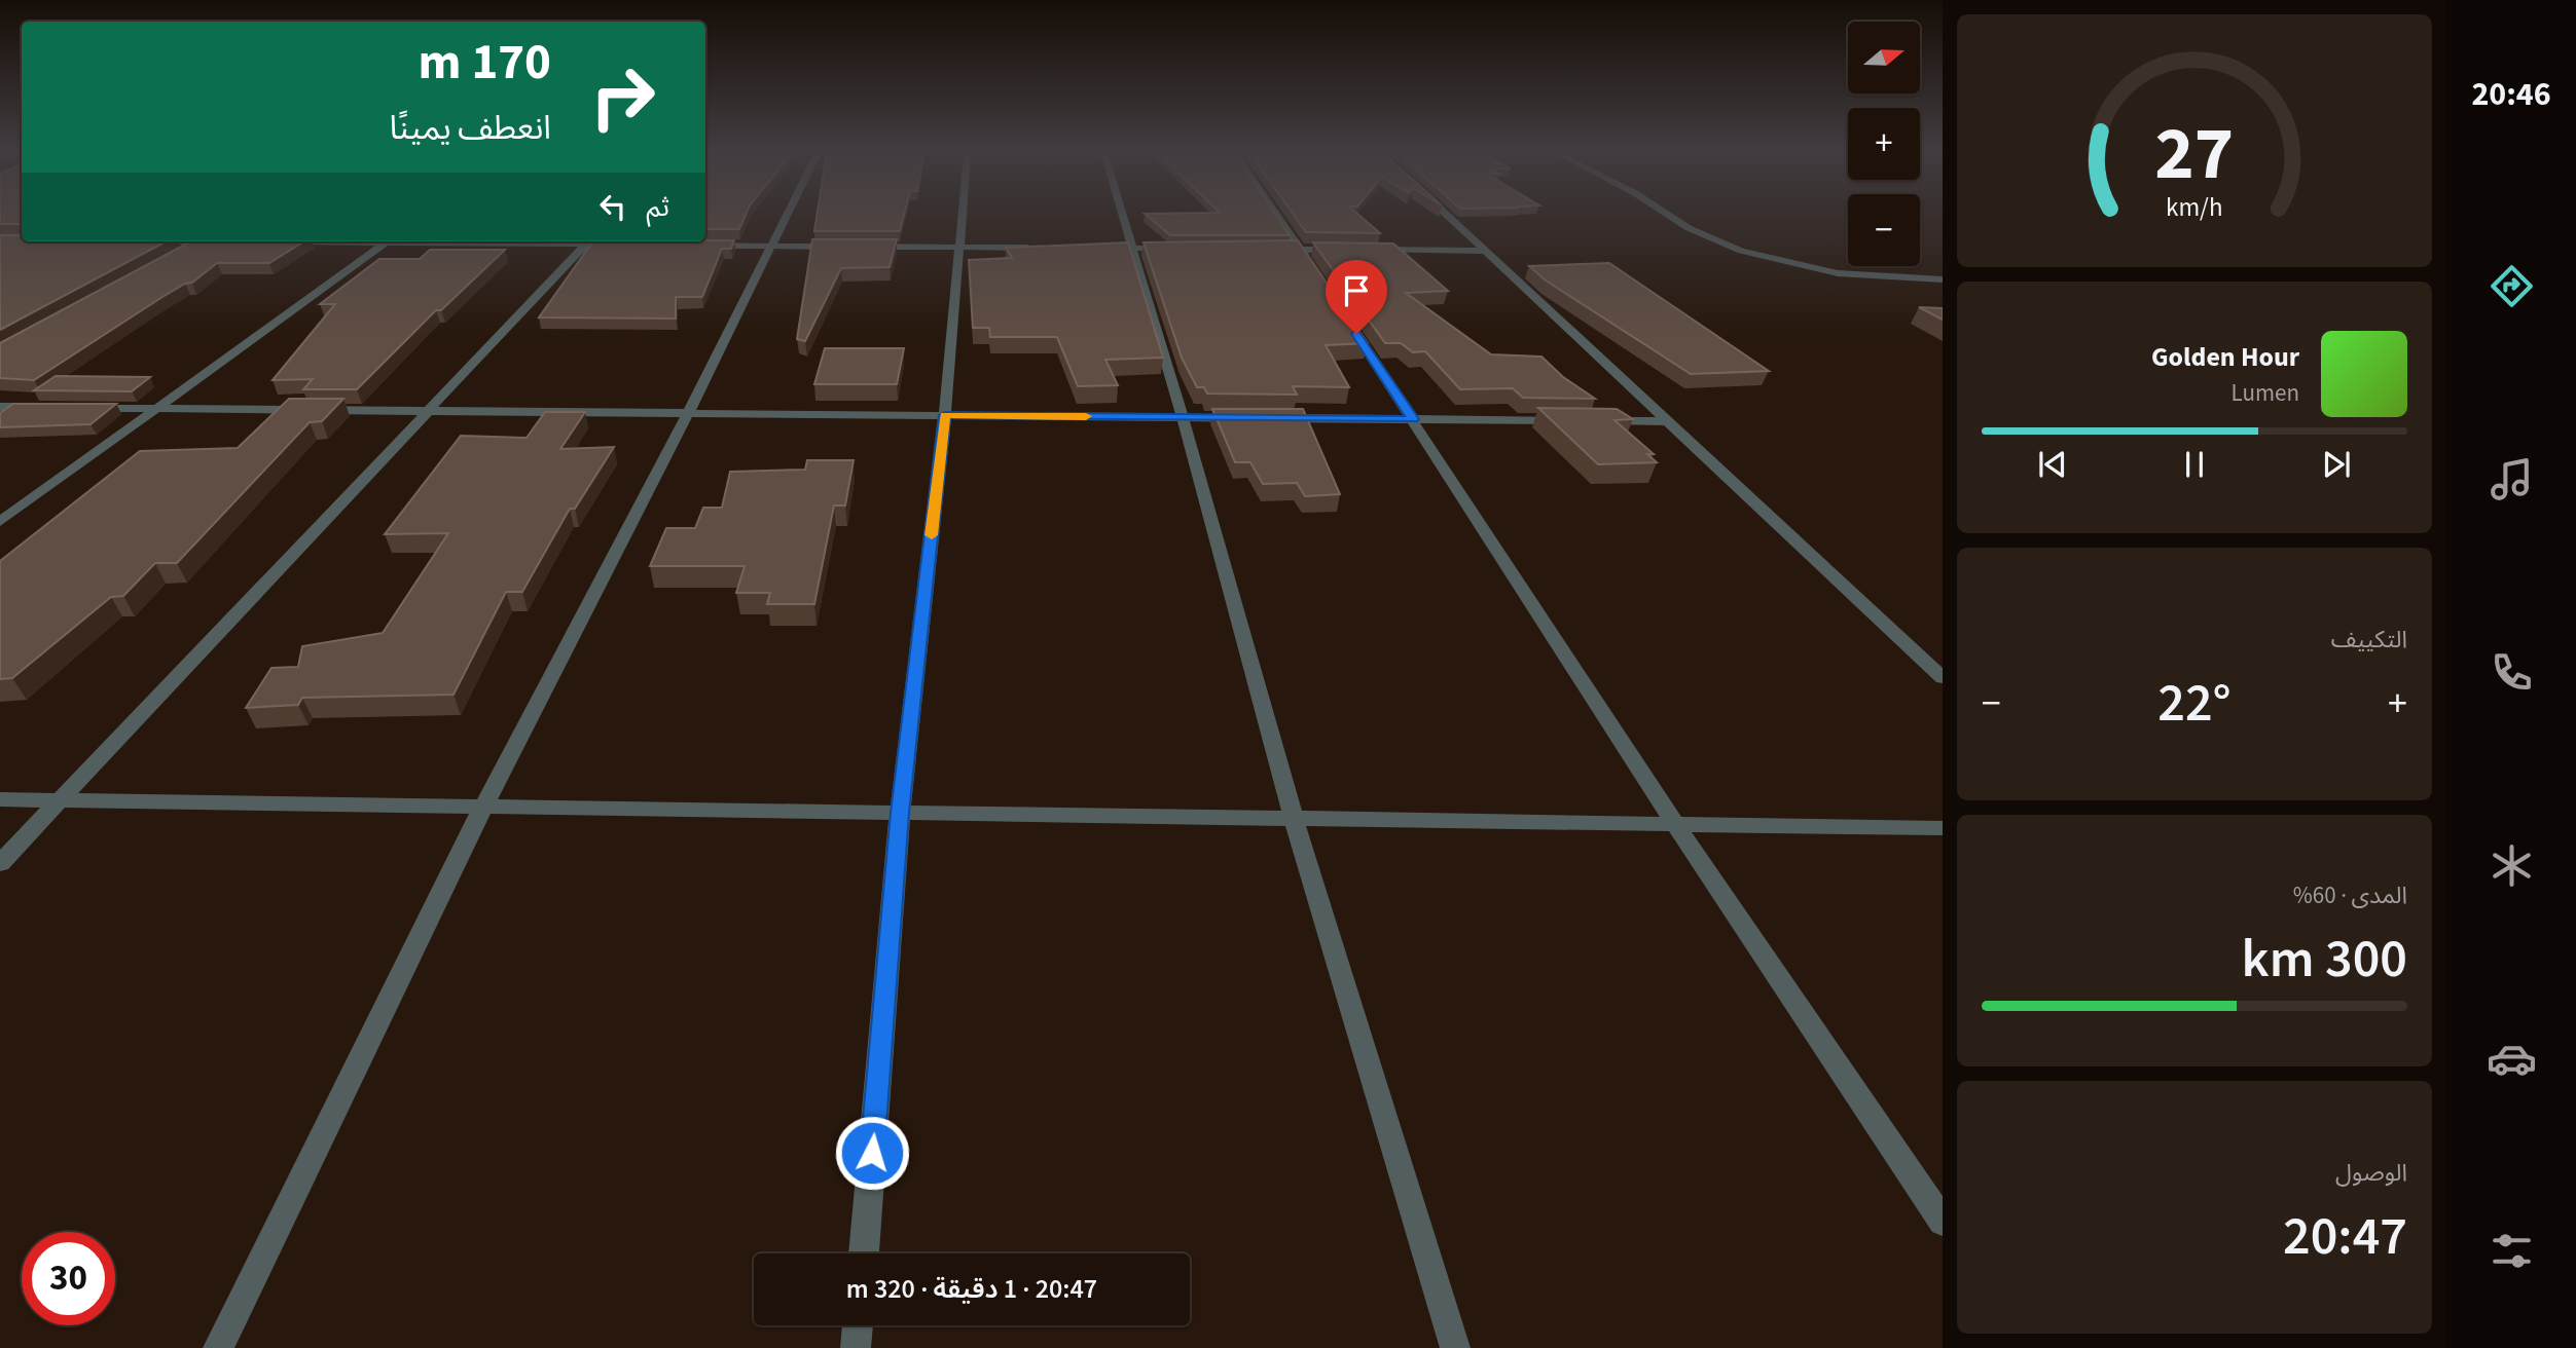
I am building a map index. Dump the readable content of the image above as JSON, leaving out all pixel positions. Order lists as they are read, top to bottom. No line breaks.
{"north":"right","page":{"tabs":"20:46","map_buttons":["+","−"],"turn":["170 m","انعطف يمينًا"],"then":"ثم","song":["Golden Hour","Lumen"],"tile":["التكييف",["المدى · 60%","300 km"],["الوصول","20:47"]],"heat":["−","22°","+"],"limit":"30","trip":"20:47 · 1 دقيقة · 320 m","gauge":["27","km/h"]}}
